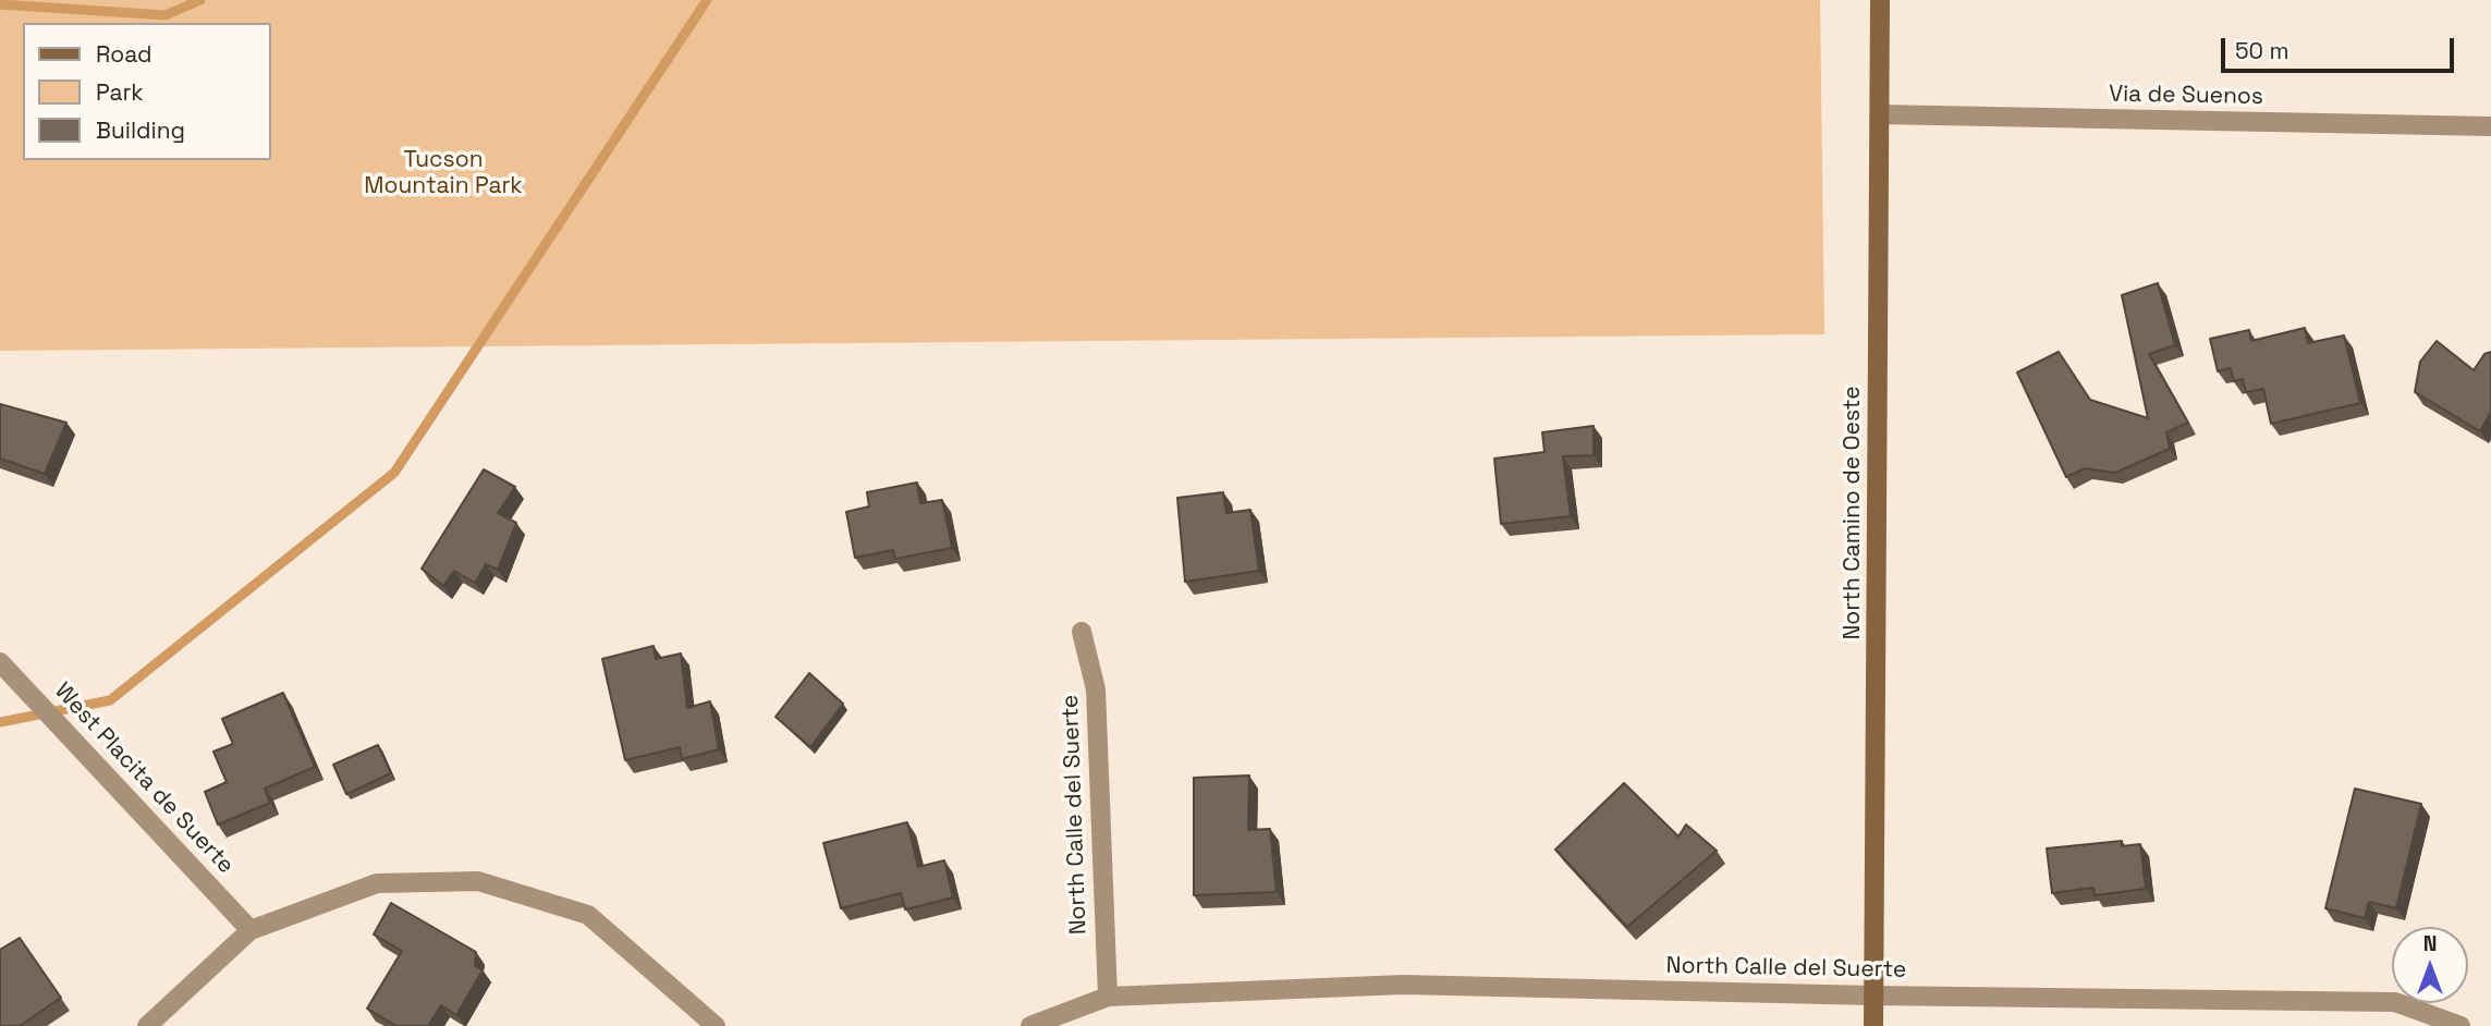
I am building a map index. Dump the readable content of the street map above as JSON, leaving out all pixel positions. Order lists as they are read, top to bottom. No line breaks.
{"streets":{"street":["Via de Suenos","North Camino de Oeste","West Placita de Suerte","North Calle del Suerte"]},"crossings":[["Via de Suenos","North Camino de Oeste"],["North Camino de Oeste","North Calle del Suerte"]],"parks":["Tucson Mountain Park"],"legend":["Road","Park","Building"],"scale_bar":"50 m","north":"top"}
